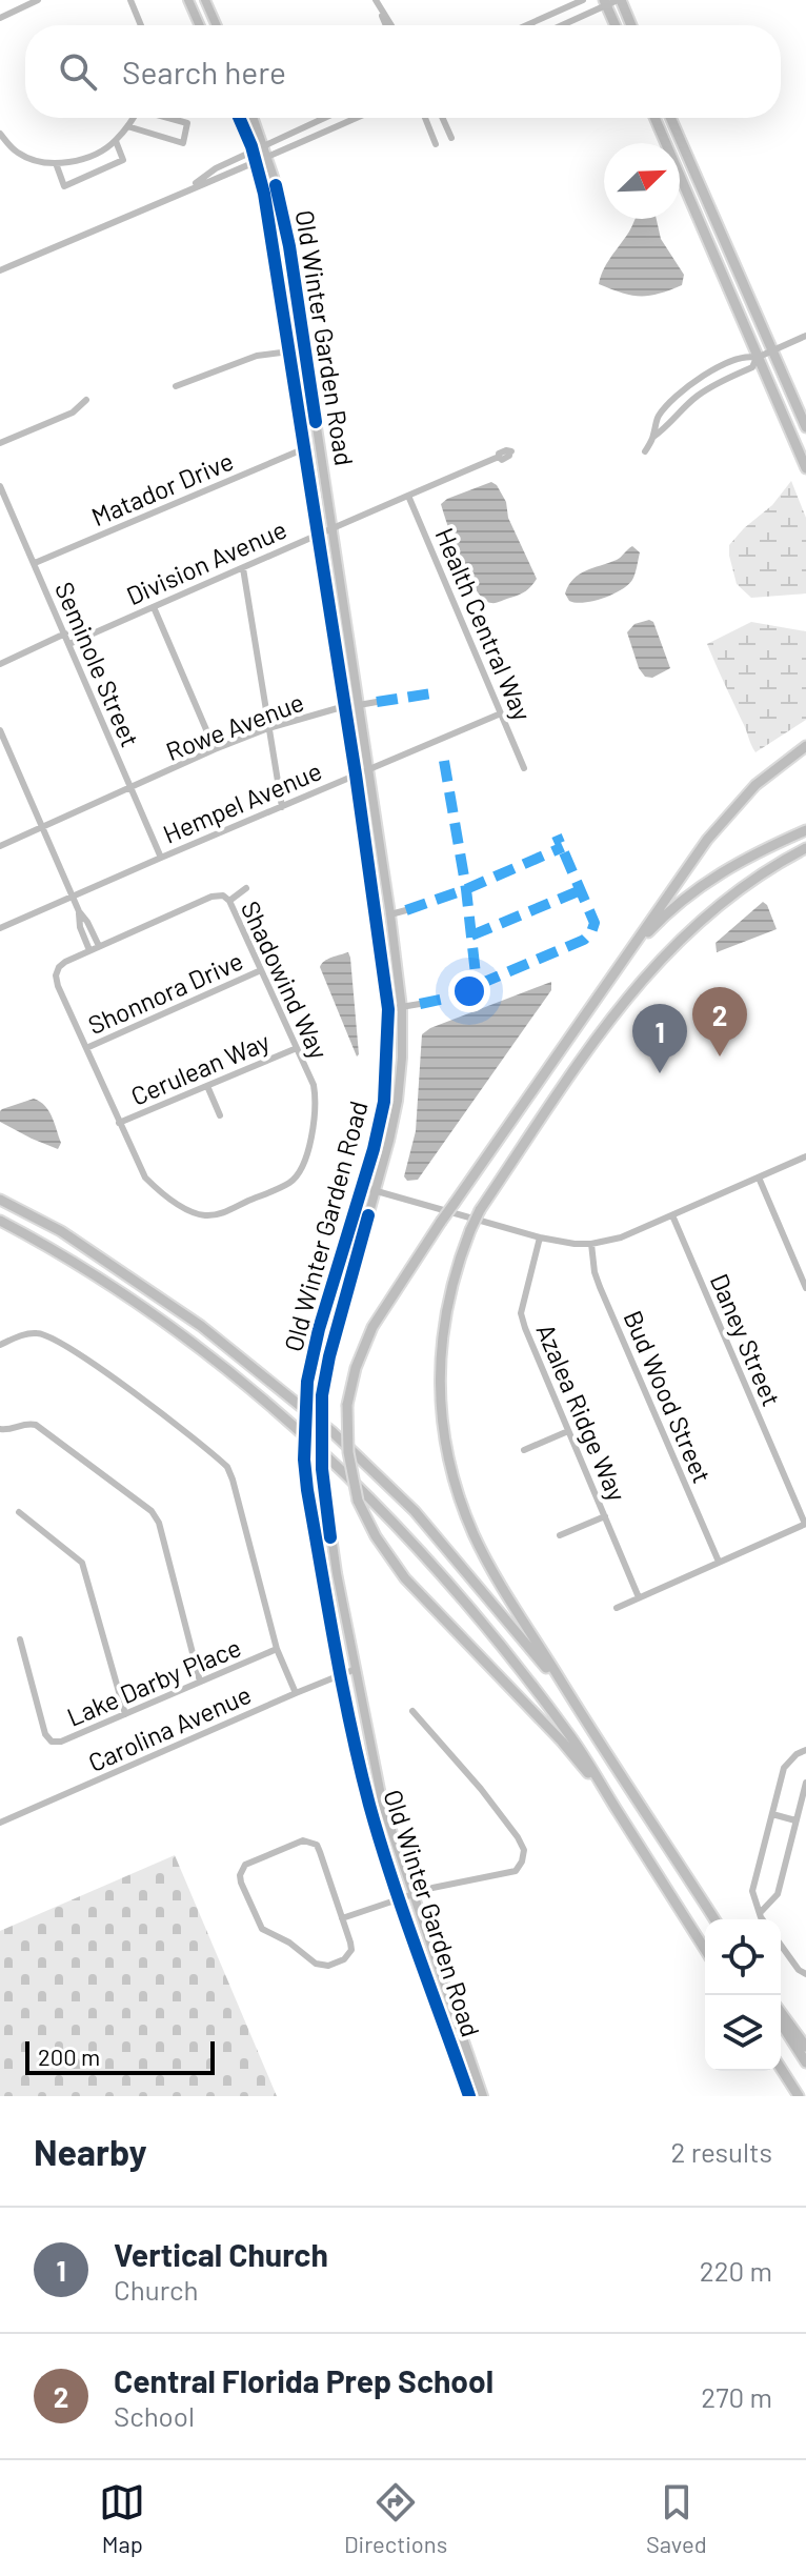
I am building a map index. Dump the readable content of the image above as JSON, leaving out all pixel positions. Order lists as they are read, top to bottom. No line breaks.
{"streets":{"main road":["Old Winter Garden Road"],"street":["Matador Drive","Division Avenue","Health Central Way","Seminole Street","Rowe Avenue","Hempel Avenue","Shadowind Way","Shonnora Drive","Cerulean Way","Daney Street","Bud Wood Street","Azalea Ridge Way","Lake Darby Place","Carolina Avenue"]},"crossings":[["Old Winter Garden Road","Matador Drive"],["Old Winter Garden Road","Division Avenue"],["Old Winter Garden Road","Rowe Avenue"],["Old Winter Garden Road","Hempel Avenue"],["Old Winter Garden Road","Carolina Avenue"],["Matador Drive","Seminole Street"],["Division Avenue","Health Central Way"],["Division Avenue","Seminole Street"],["Health Central Way","Hempel Avenue"],["Seminole Street","Rowe Avenue"],["Seminole Street","Hempel Avenue"],["Shadowind Way","Shonnora Drive"],["Shadowind Way","Cerulean Way"]],"scale_bar":"200 m","north":"top right","page":{"search":"Search here","pins":["2","1"],"scale":"200 m","heading":["Nearby","2 results"],"list":[{"mark":"1","name":"Vertical Church","note":"Church","value":"220 m"},{"mark":"2","name":"Central Florida Prep School","note":"School","value":"270 m"}],"nav":["Map","Directions","Saved"]}}
